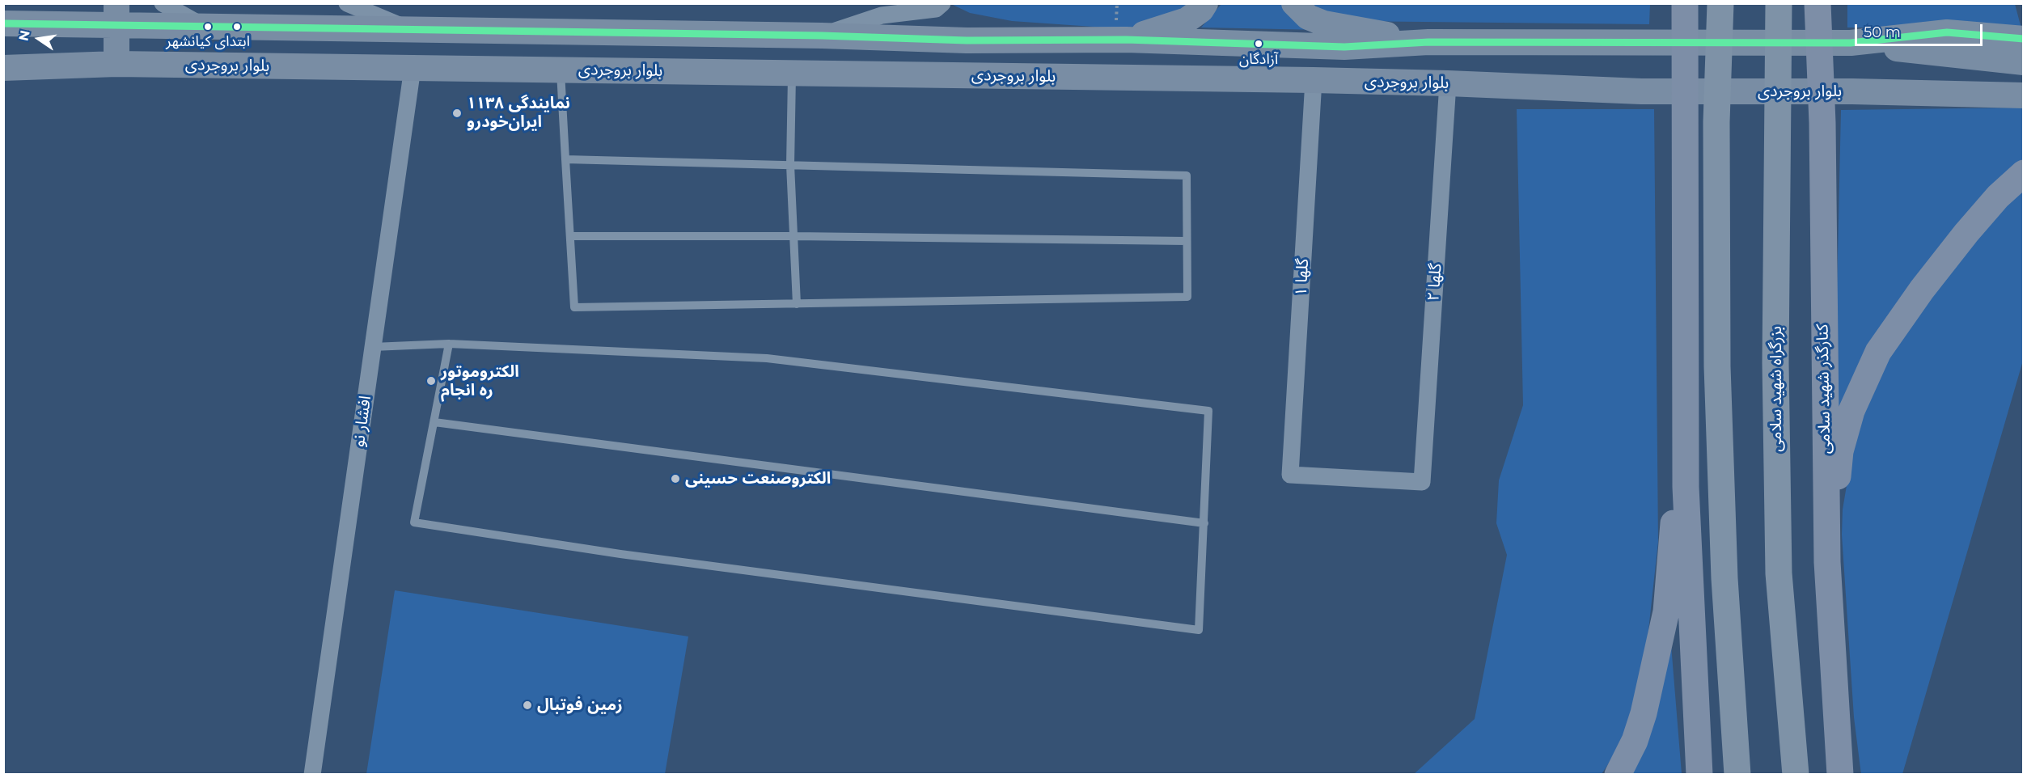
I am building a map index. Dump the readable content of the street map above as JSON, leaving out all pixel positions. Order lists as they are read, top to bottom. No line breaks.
{"streets":{"highway":["بزرگراه شهید سلامی"],"main road":["بلوار بروجردی","کنارگذر شهید سلامی"],"street":["گلها ۱","گلها ۲","افشار نو"]},"crossings":[["بلوار بروجردی","گلها ۱"],["بلوار بروجردی","گلها ۲"],["بلوار بروجردی","افشار نو"],["گلها ۱","گلها ۲"]],"places":["ابتدای کیانشهر","آزادگان","نمایندگی ۱۱۳۸ ایران‌خودرو","الکتروموتور ره انجام","الکتروصنعت حسینی","زمین فوتبال"],"scale_bar":"50 m","north":"left"}
